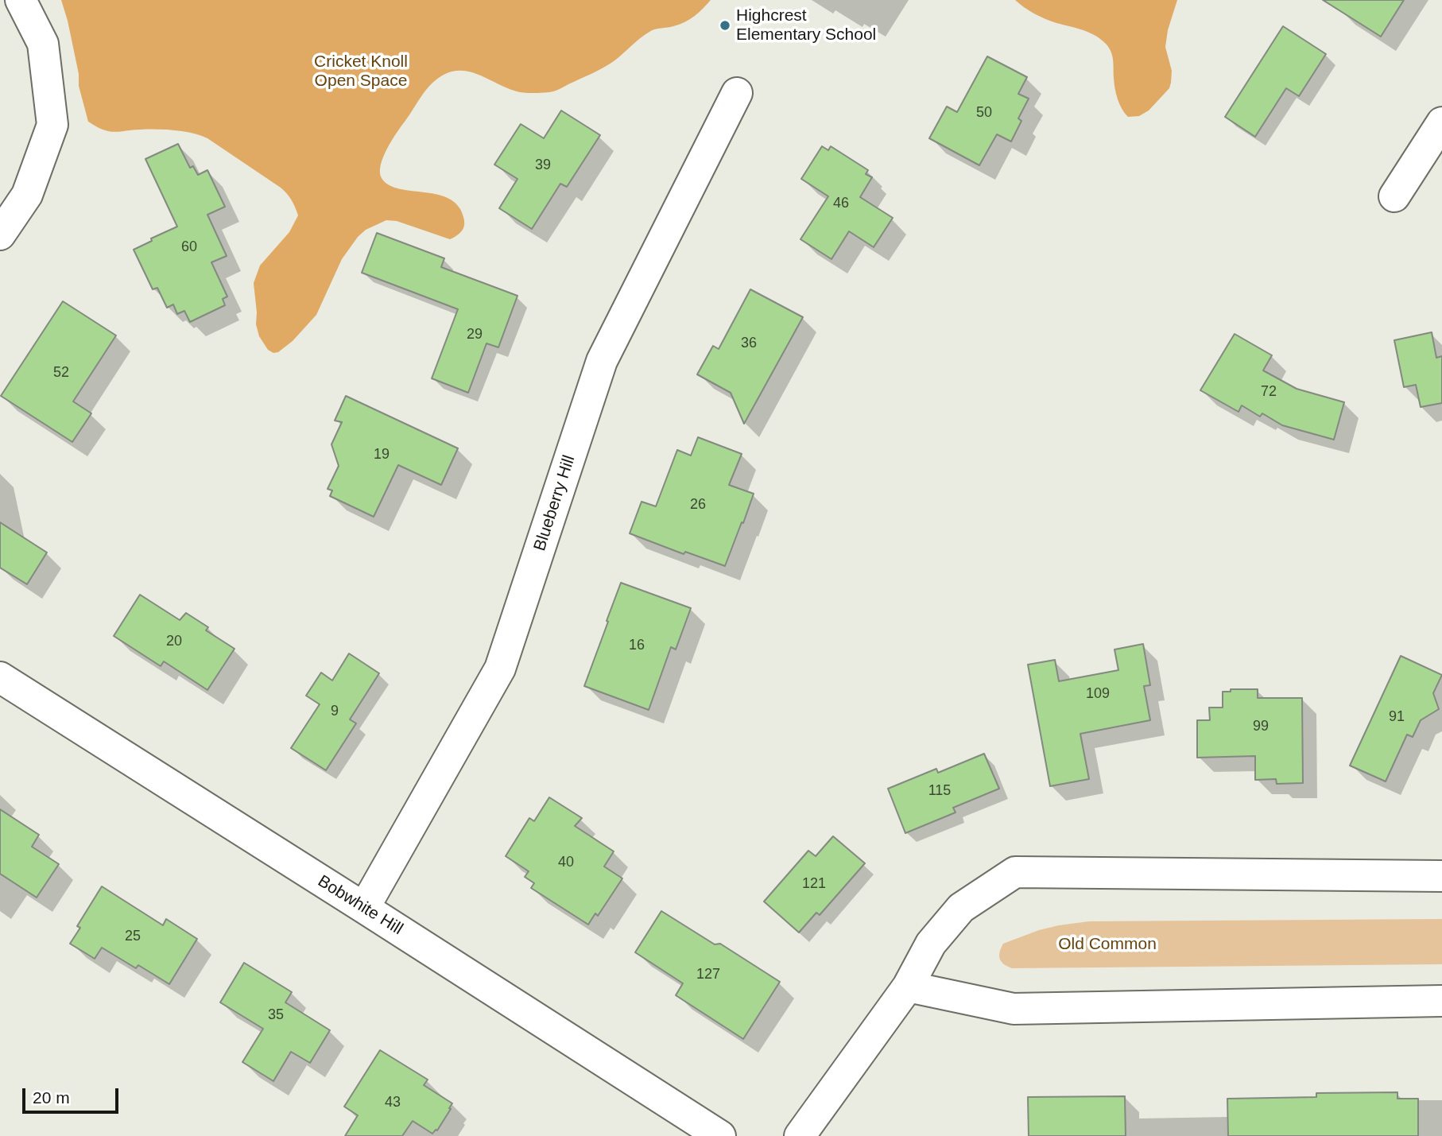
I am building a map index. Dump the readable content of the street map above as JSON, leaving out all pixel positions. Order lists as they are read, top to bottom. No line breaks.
{"streets":{"street":["Blueberry Hill","Bobwhite Hill"]},"crossings":[["Blueberry Hill","Bobwhite Hill"]],"parks":["Cricket Knoll Open Space","Old Common"],"places":["Highcrest Elementary School"],"house_numbers":["50","39","46","60","29","36","52","72","19","26","20","16","109","9","91","99","115","40","121","25","127","35","43"],"scale_bar":"20 m"}
